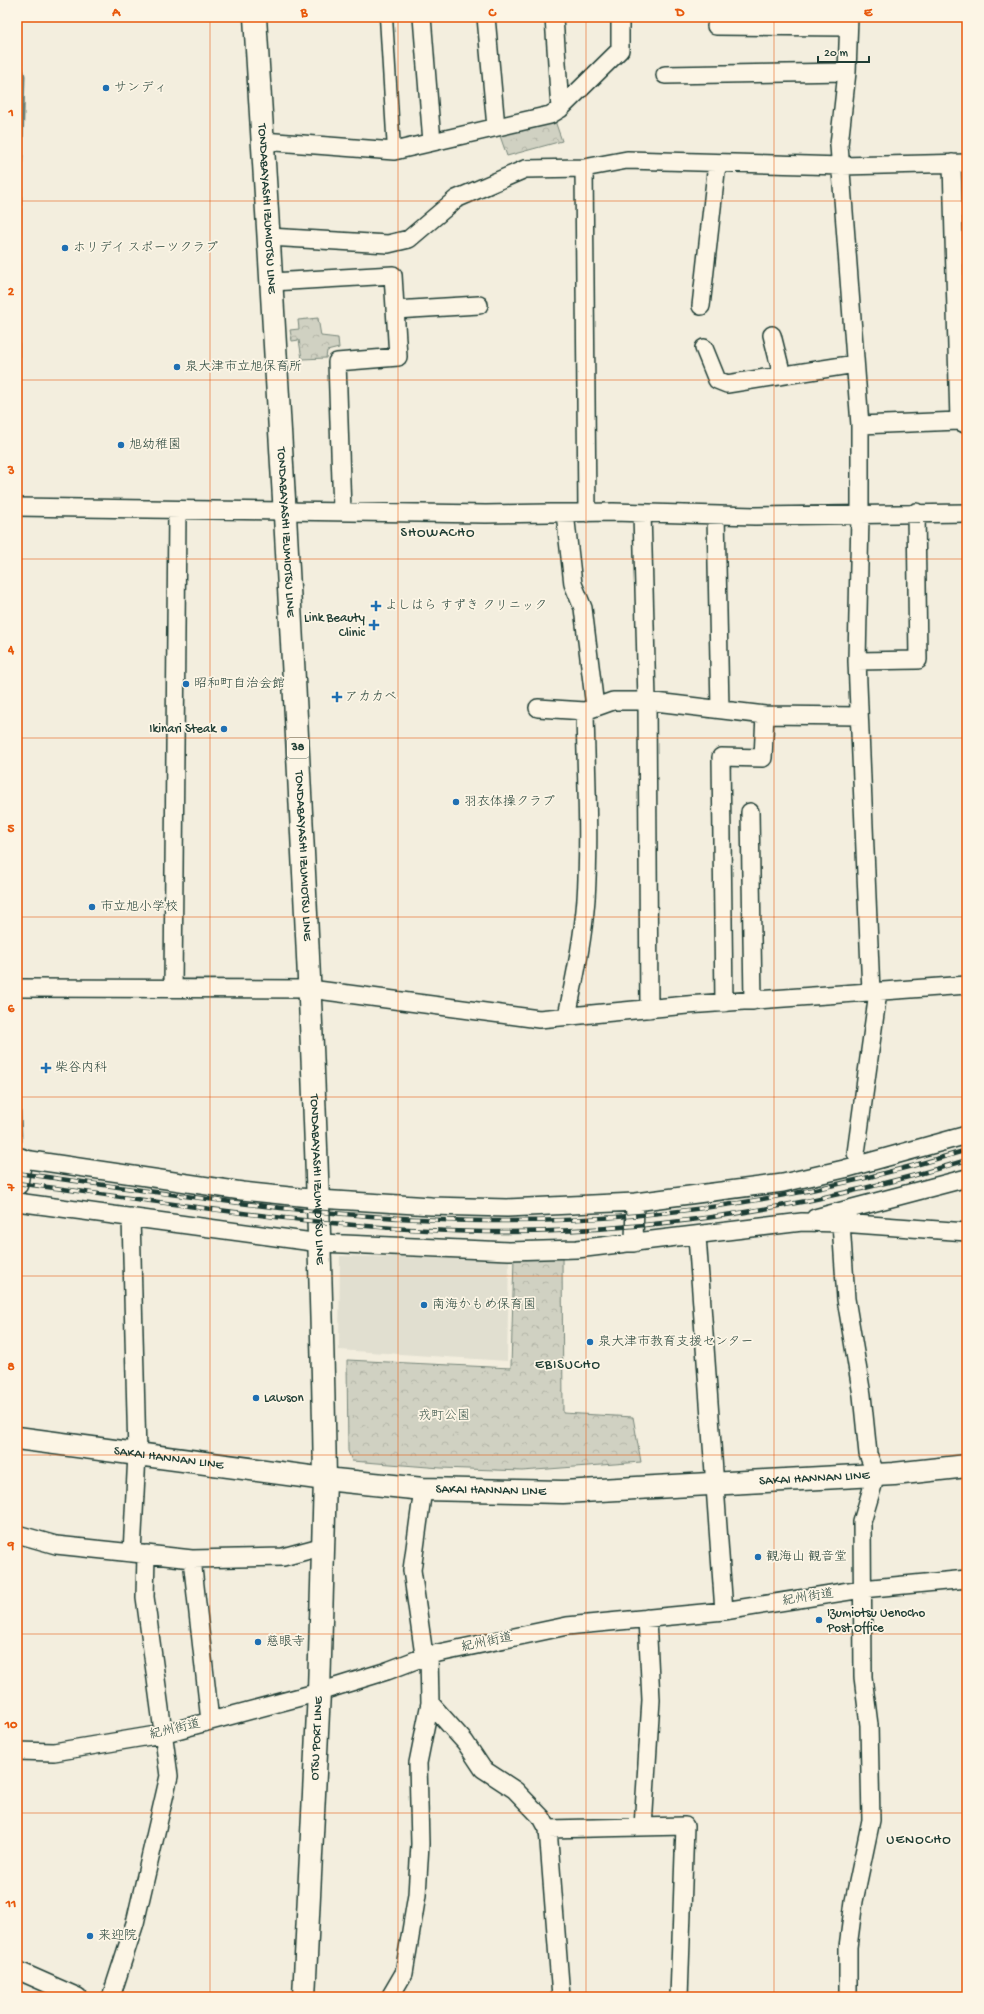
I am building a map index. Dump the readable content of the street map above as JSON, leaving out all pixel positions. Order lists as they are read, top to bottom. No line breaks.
{"streets":{"main road":["TONDABAYASHI IZUMIOTSU LINE","38","SAKAI HANNAN LINE","OTSU PORT LINE"],"street":["紀州街道"]},"crossings":[["TONDABAYASHI IZUMIOTSU LINE","SAKAI HANNAN LINE"],["TONDABAYASHI IZUMIOTSU LINE","OTSU PORT LINE"],["SAKAI HANNAN LINE","OTSU PORT LINE"],["紀州街道","OTSU PORT LINE"]],"districts":["SHOWACHO","EBISUCHO","UENOCHO"],"parks":["戎町公園"],"places":{"other":["サンディ","ホリデイ スポーツクラブ","泉大津市立旭保育所","旭幼稚園","昭和町自治会館","Ikinari Steak","羽衣体操クラブ","市立旭小学校","南海かもめ保育園","泉大津市教育支援センター","Lawson","観海山 観音堂","Izumiotsu Uenocho Post Office","慈眼寺","来迎院"],"health":["よしはら すずき クリニック","Link Beauty Clinic","アカカベ","柴谷内科"]},"scale_bar":"20 m","grid":{"columns":["A","B","C","D","E"],"rows":["1","2","3","4","5","6","7","8","9","10","11"]}}
